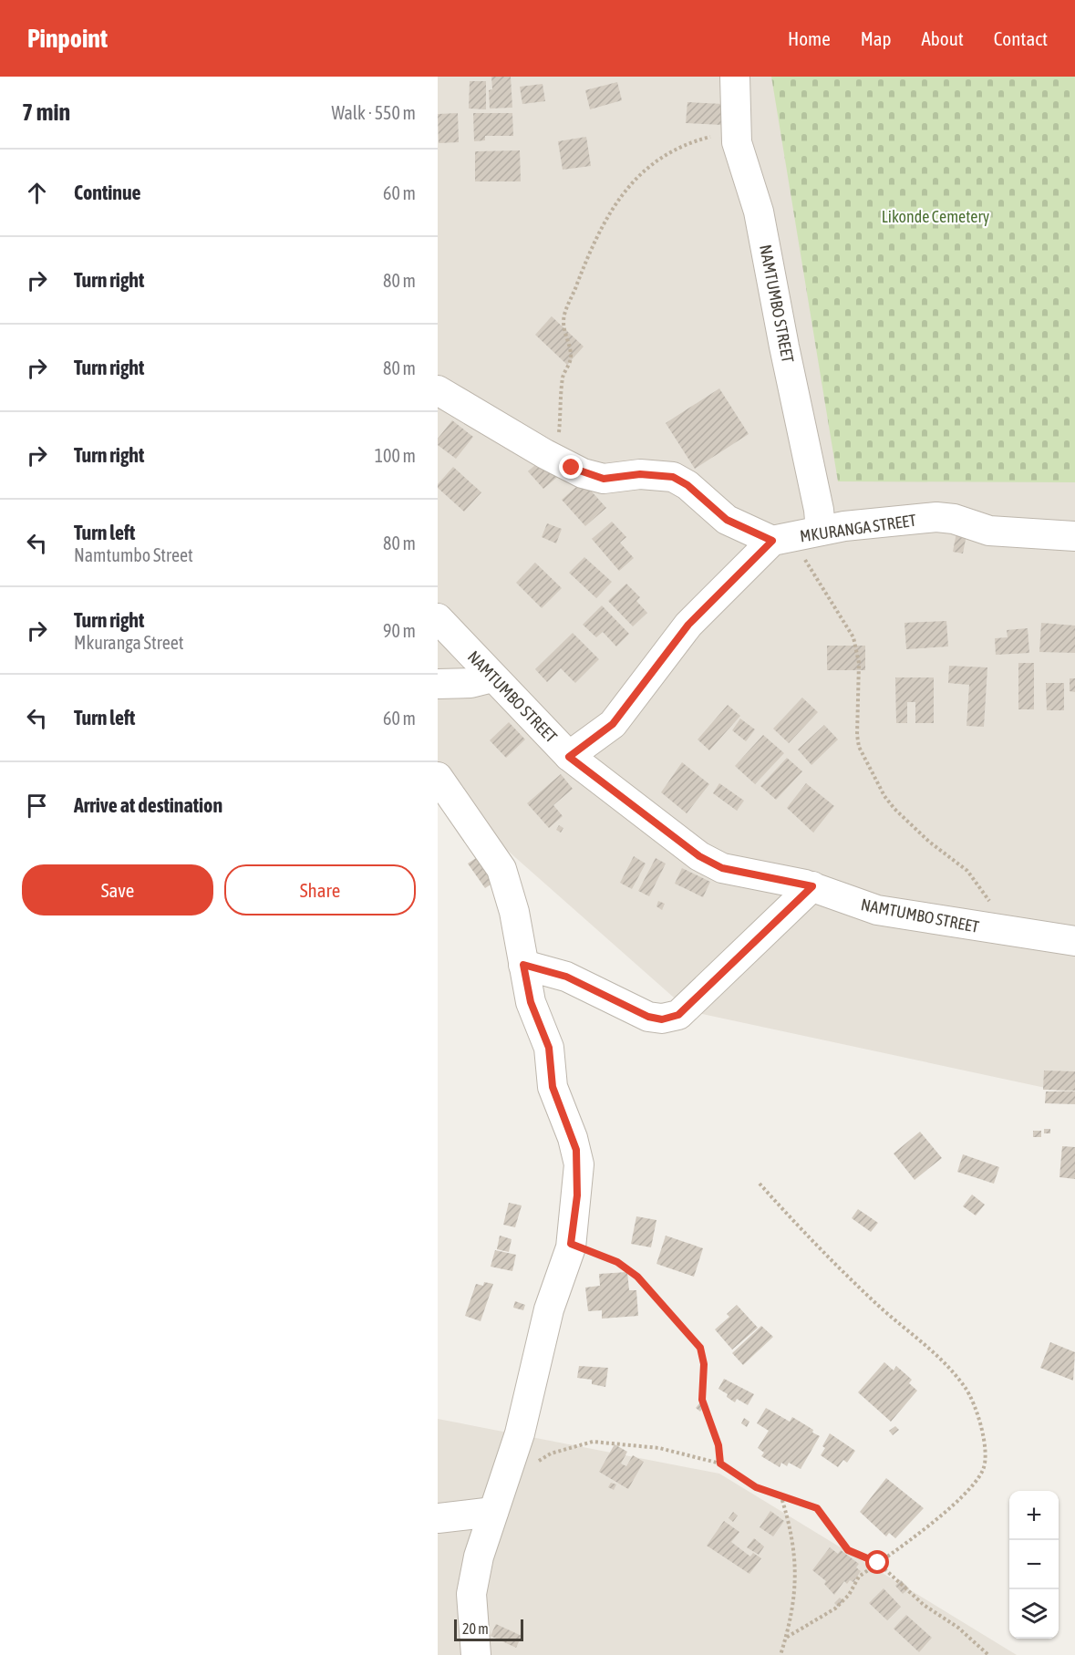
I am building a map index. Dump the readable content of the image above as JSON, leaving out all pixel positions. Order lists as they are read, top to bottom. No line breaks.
{"streets":{"street":["NAMTUMBO STREET","MKURANGA STREET"]},"crossings":[["NAMTUMBO STREET","MKURANGA STREET"]],"parks":["Likonde Cemetery"],"scale_bar":"20 m","page":{"header":"Pinpoint","nav":["Home","Map","About","Contact"],"heading":["7 min","Walk · 550 m"],"list":[["Continue","60 m"],["Turn right","80 m"],["Turn right","80 m"],["Turn right","100 m"],["Turn left","Namtumbo Street","80 m"],["Turn right","Mkuranga Street","90 m"],["Turn left","60 m"],"Arrive at destination"],"buttons":["Save","Share"],"map_buttons":["+","−"],"scale":"20 m"}}
